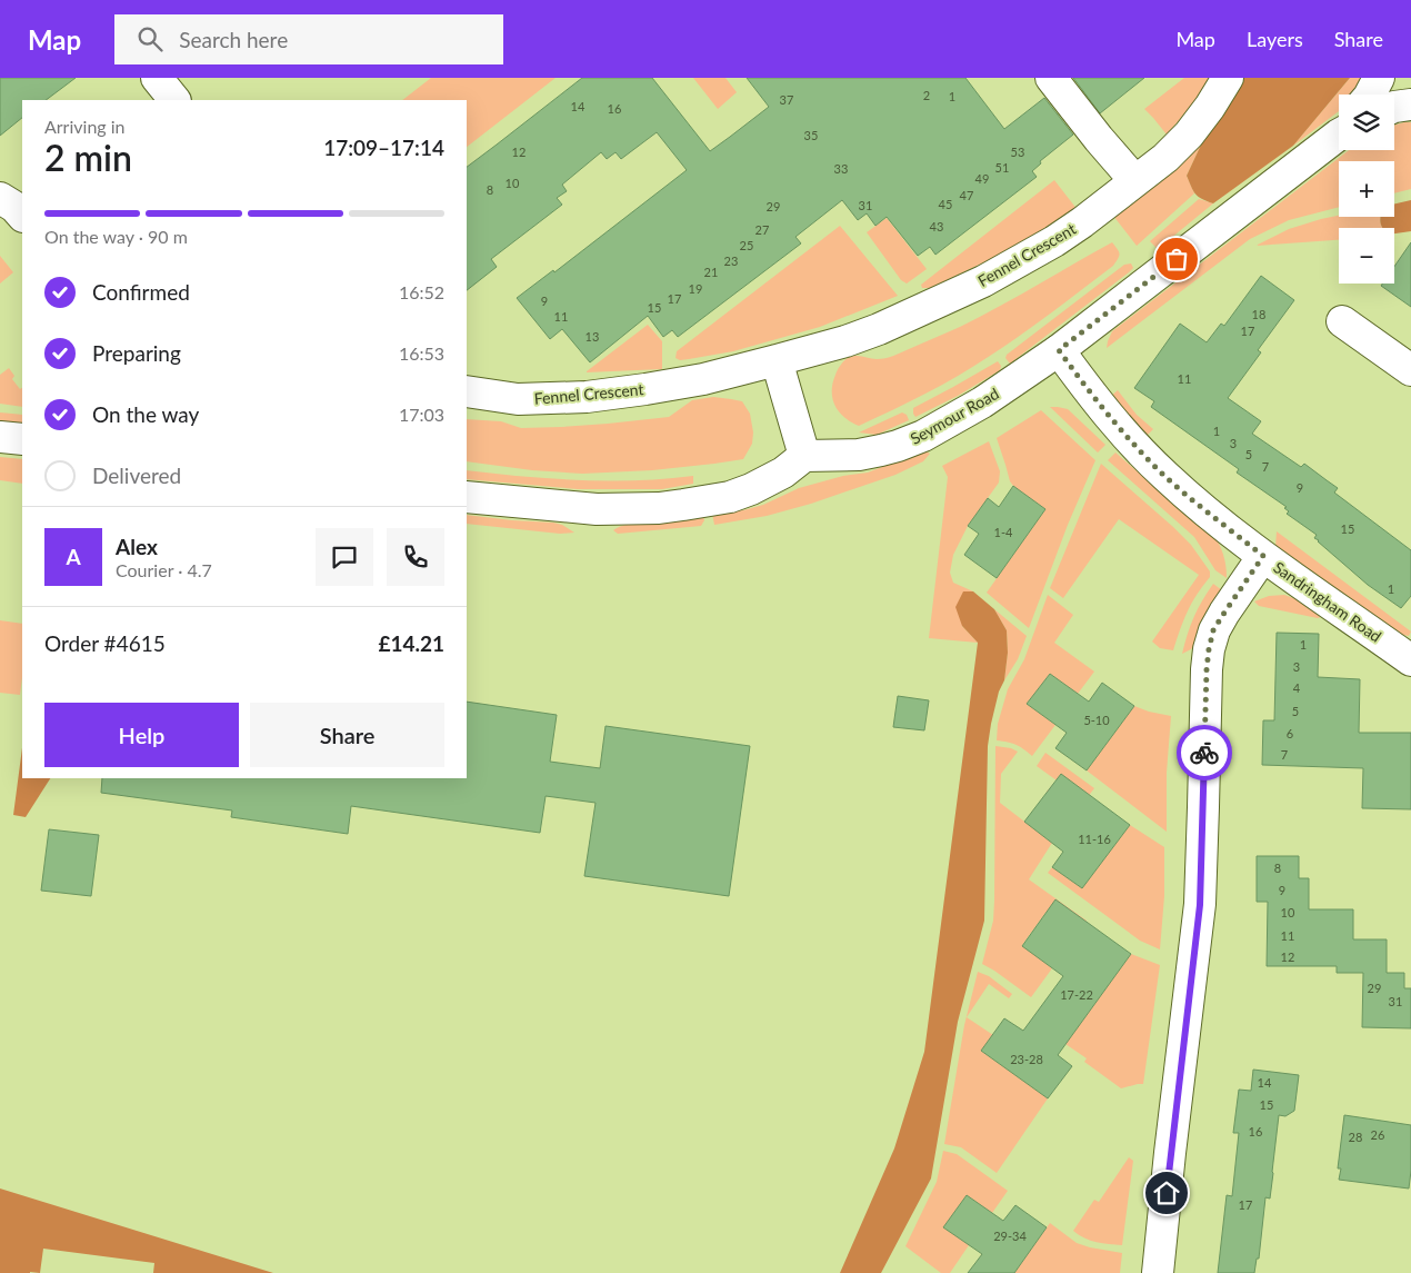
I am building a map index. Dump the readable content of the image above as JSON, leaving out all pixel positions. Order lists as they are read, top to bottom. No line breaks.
{"streets":{"street":["Fennel Crescent","Seymour Road","Sandringham Road"]},"crossings":[["Seymour Road","Sandringham Road"]],"house_numbers":["2","1","37","14","16","35","12","53","51","33","49","10","8","47","45","31","29","43","27","25","23","21","19","17","9","15","18","11","17","13","11","1","3","5","7","9","15","1-4","1","1","3","4","5","5-10","6","7","11-16","8","9","10","11","12","29","17-22","31","23-28","14","15","16","26","28","17","29-34"],"page":{"header":"Map","search":"Search here","nav":["Map","Layers","Share"],"map_buttons":["+","−"],"heading":["2 min","Arriving in","17:09–17:14"],"panel":["Alex","Courier · 4.7","Order #4615","£14.21"],"bar":"On the way · 90 m","list":[["Confirmed","16:52"],["Preparing","16:53"],["On the way","17:03"],"Delivered"],"round":"A","buttons":["Help","Share"]}}
